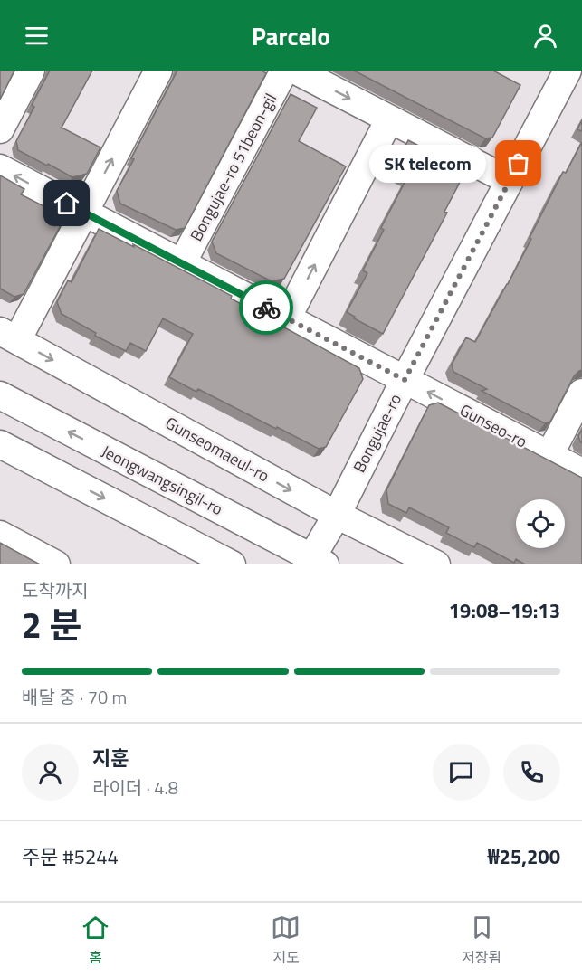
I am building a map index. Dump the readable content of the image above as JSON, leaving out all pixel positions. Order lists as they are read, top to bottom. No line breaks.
{"streets":{"street":["Bongujae-ro 51beon-gil","Gunseo-ro","Bongujae-ro","Gunseomaeul-ro","Jeongwangsingil-ro"]},"crossings":[["Gunseo-ro","Bongujae-ro"],["Bongujae-ro","Gunseomaeul-ro"],["Bongujae-ro","Jeongwangsingil-ro"]],"one_way":["Gunseo-ro"],"places":["SK telecom"],"page":{"header":"Parcelo","bubble":"SK telecom","heading":["2 분","도착까지","19:08–19:13"],"panel":["지훈","라이더 · 4.8","주문 #5244","₩25,200"],"bar":"배달 중 · 70 m","tabs":["홈","지도","저장됨"]}}
